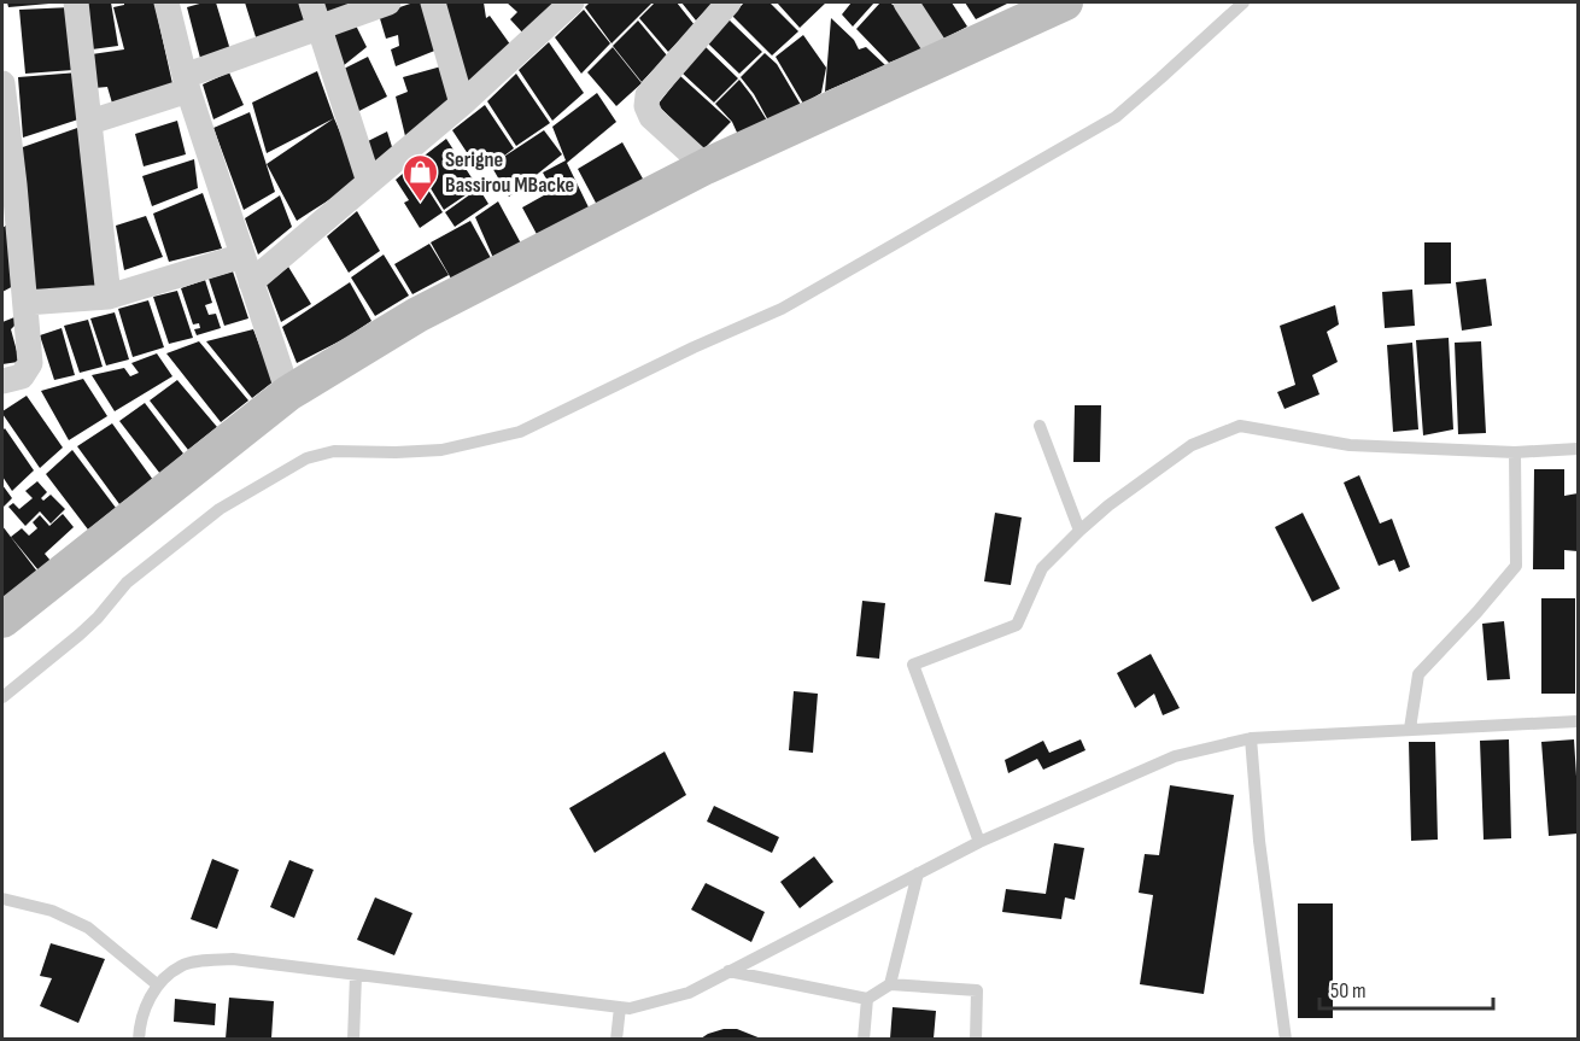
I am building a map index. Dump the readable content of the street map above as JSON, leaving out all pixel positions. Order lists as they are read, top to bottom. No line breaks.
{"places":{"shop":["Serigne Bassirou MBacke"]},"scale_bar":"50 m"}
